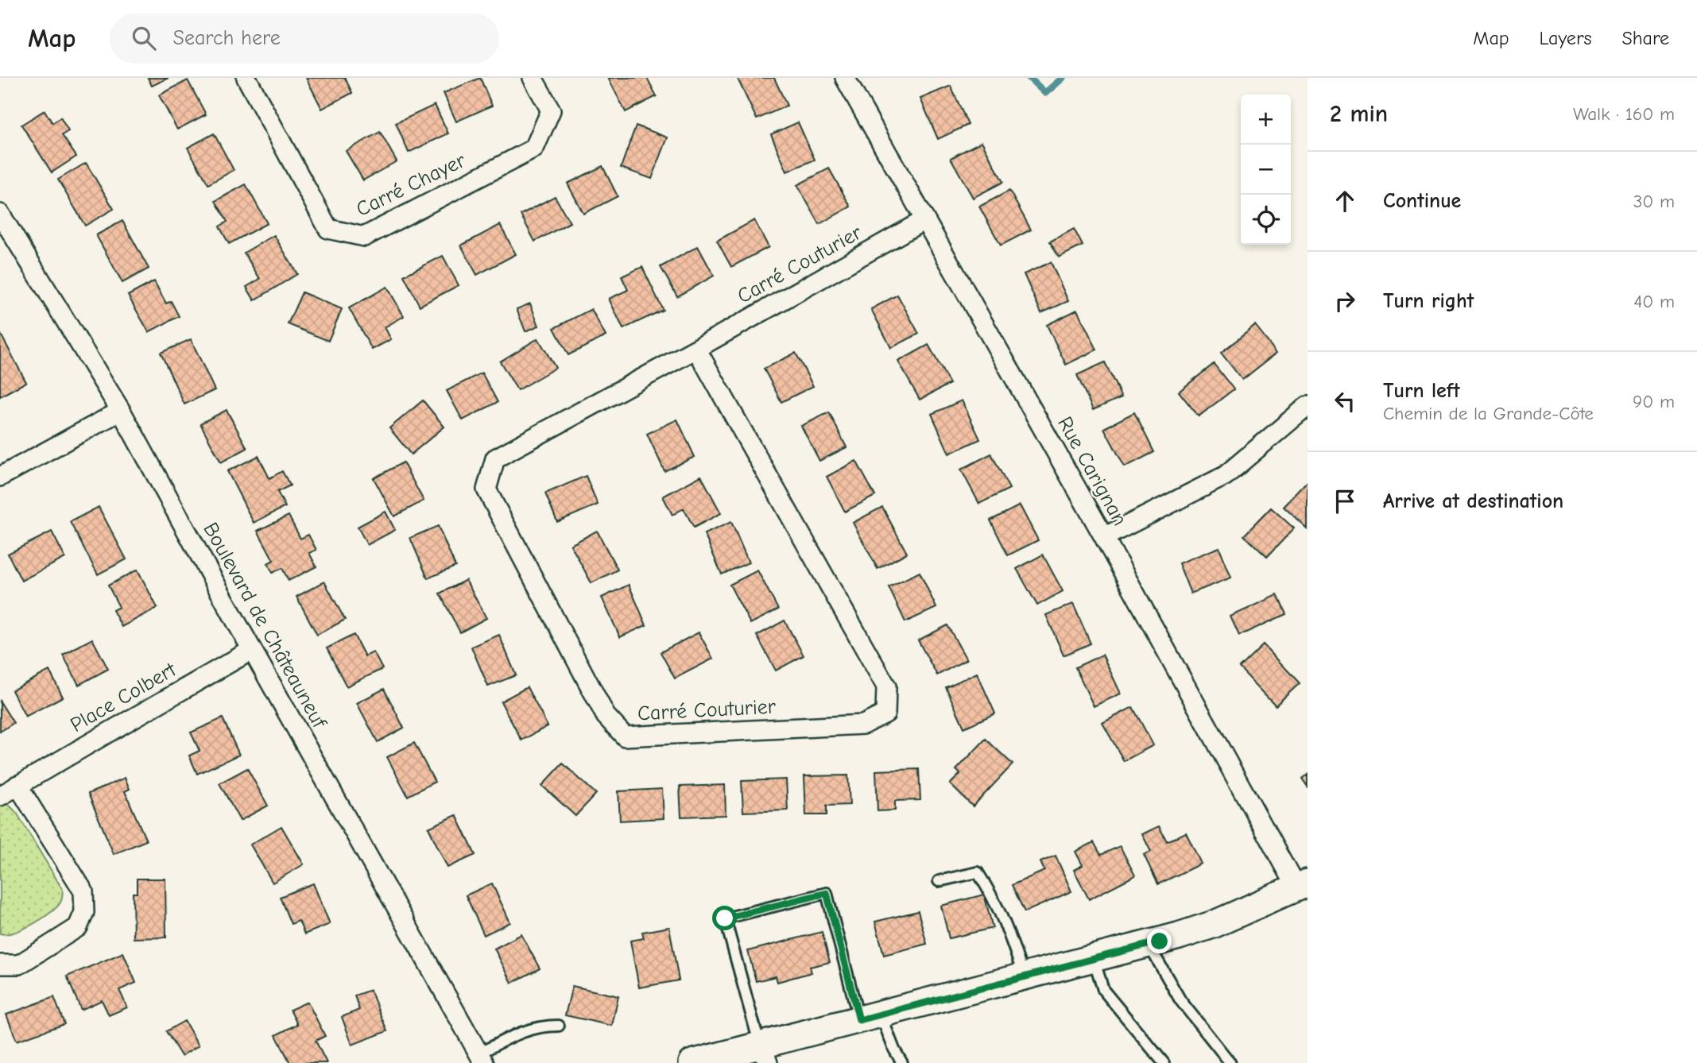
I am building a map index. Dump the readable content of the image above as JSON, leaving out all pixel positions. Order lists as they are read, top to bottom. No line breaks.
{"streets":{"street":["Carré Chayer","Carré Couturier","Rue Carignan","Boulevard de Châteauneuf","Place Colbert"]},"crossings":[["Carré Couturier","Rue Carignan"],["Boulevard de Châteauneuf","Place Colbert"]],"page":{"header":"Map","search":"Search here","nav":["Map","Layers","Share"],"heading":["2 min","Walk · 160 m"],"map_buttons":["+","−"],"list":[["Continue","30 m"],["Turn right","40 m"],["Turn left","Chemin de la Grande-Côte","90 m"],"Arrive at destination"]}}
